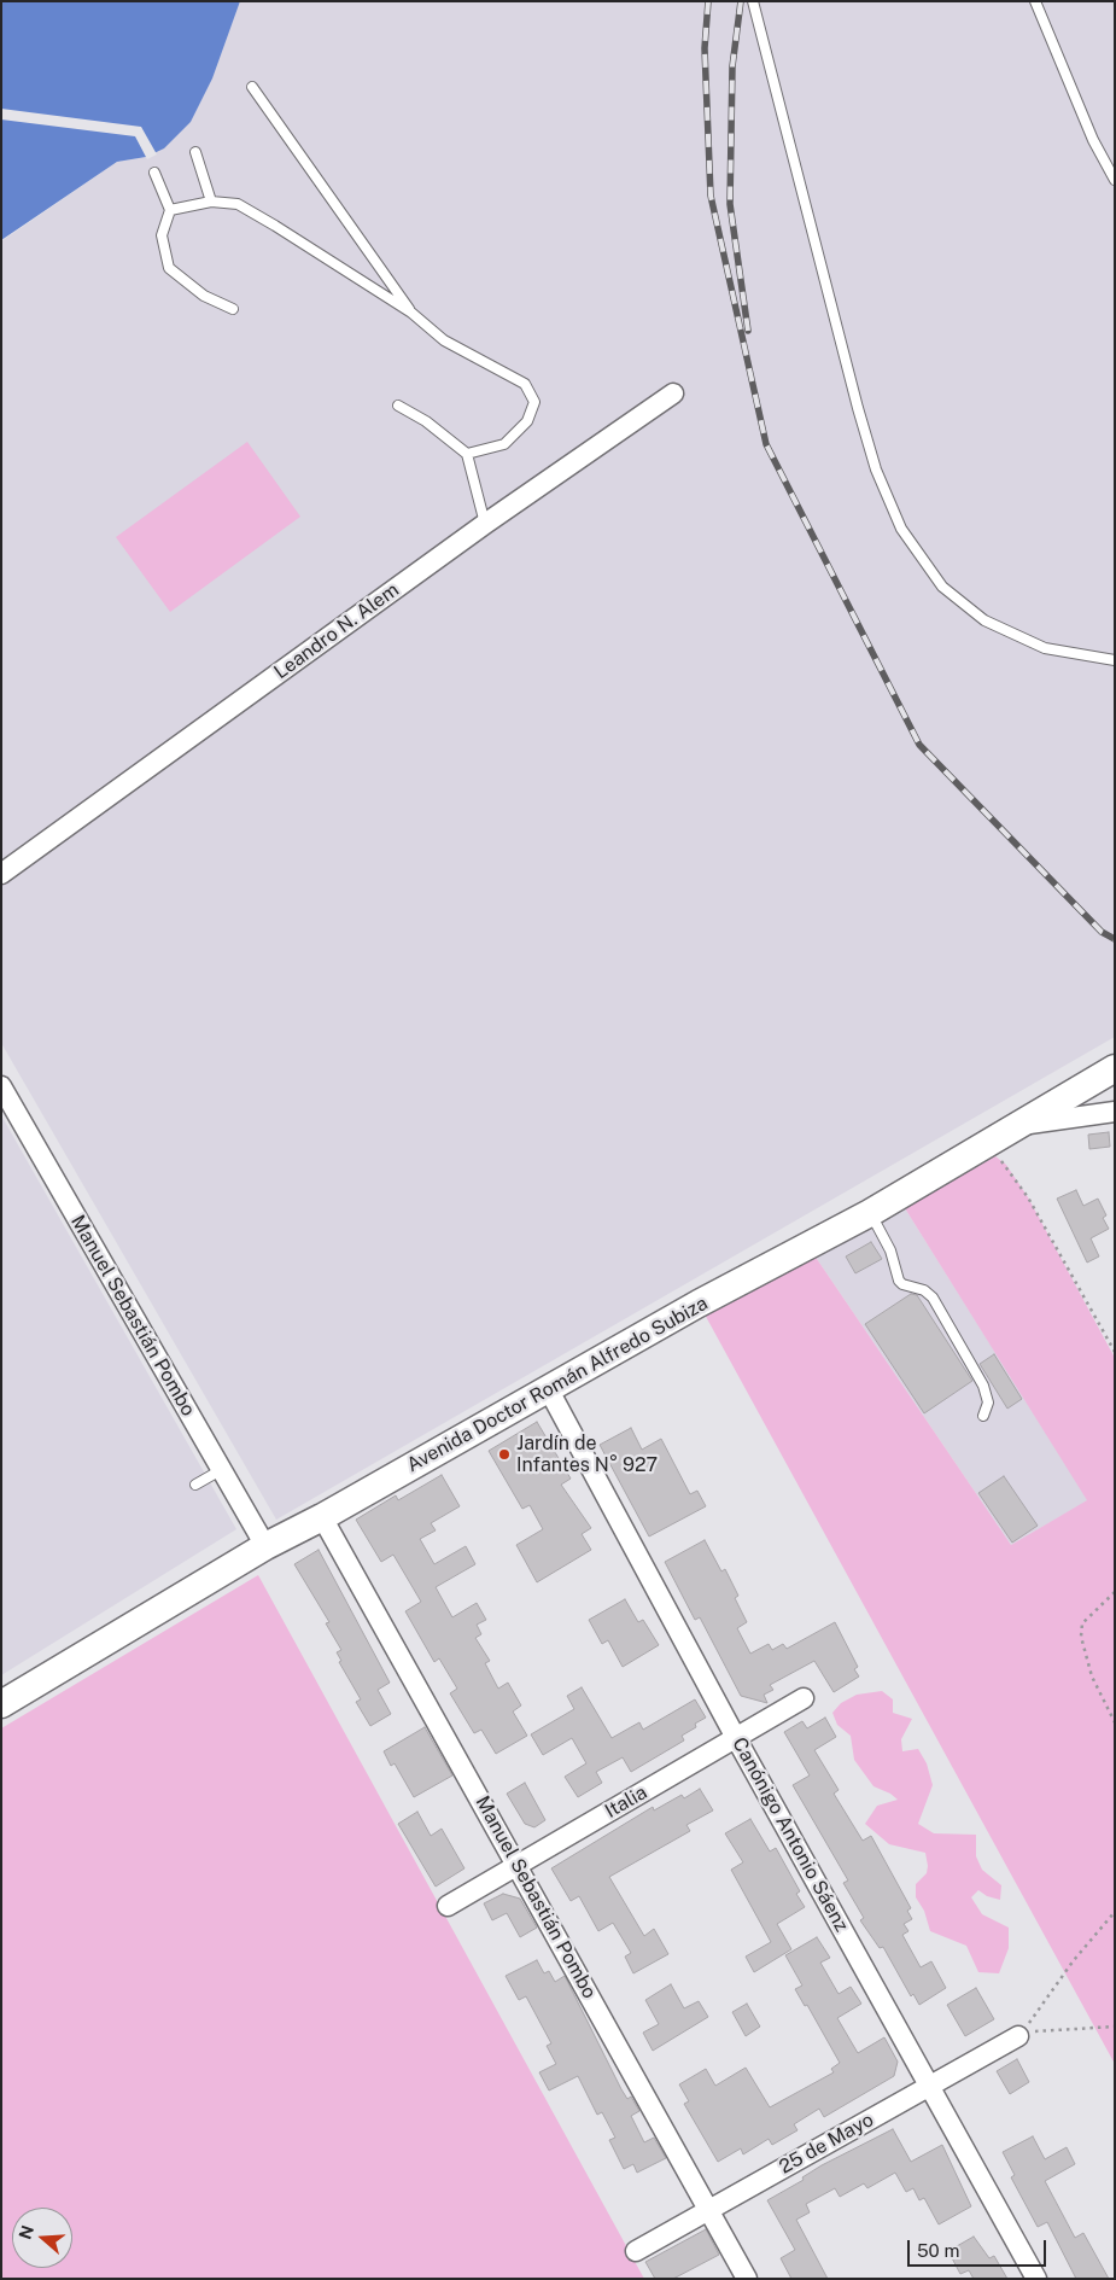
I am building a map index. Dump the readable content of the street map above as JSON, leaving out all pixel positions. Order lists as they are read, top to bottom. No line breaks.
{"streets":{"main road":["Avenida Doctor Román Alfredo Subiza"],"street":["Leandro N. Alem","Manuel Sebastián Pombo","Italia","Canónigo Antonio Sáenz","25 de Mayo"]},"crossings":[["Manuel Sebastián Pombo","Avenida Doctor Román Alfredo Subiza"],["Manuel Sebastián Pombo","Italia"],["Manuel Sebastián Pombo","25 de Mayo"],["Avenida Doctor Román Alfredo Subiza","Canónigo Antonio Sáenz"],["Italia","Canónigo Antonio Sáenz"],["Canónigo Antonio Sáenz","25 de Mayo"]],"places":["Jardín de Infantes N° 927"],"scale_bar":"50 m","north":"left"}
